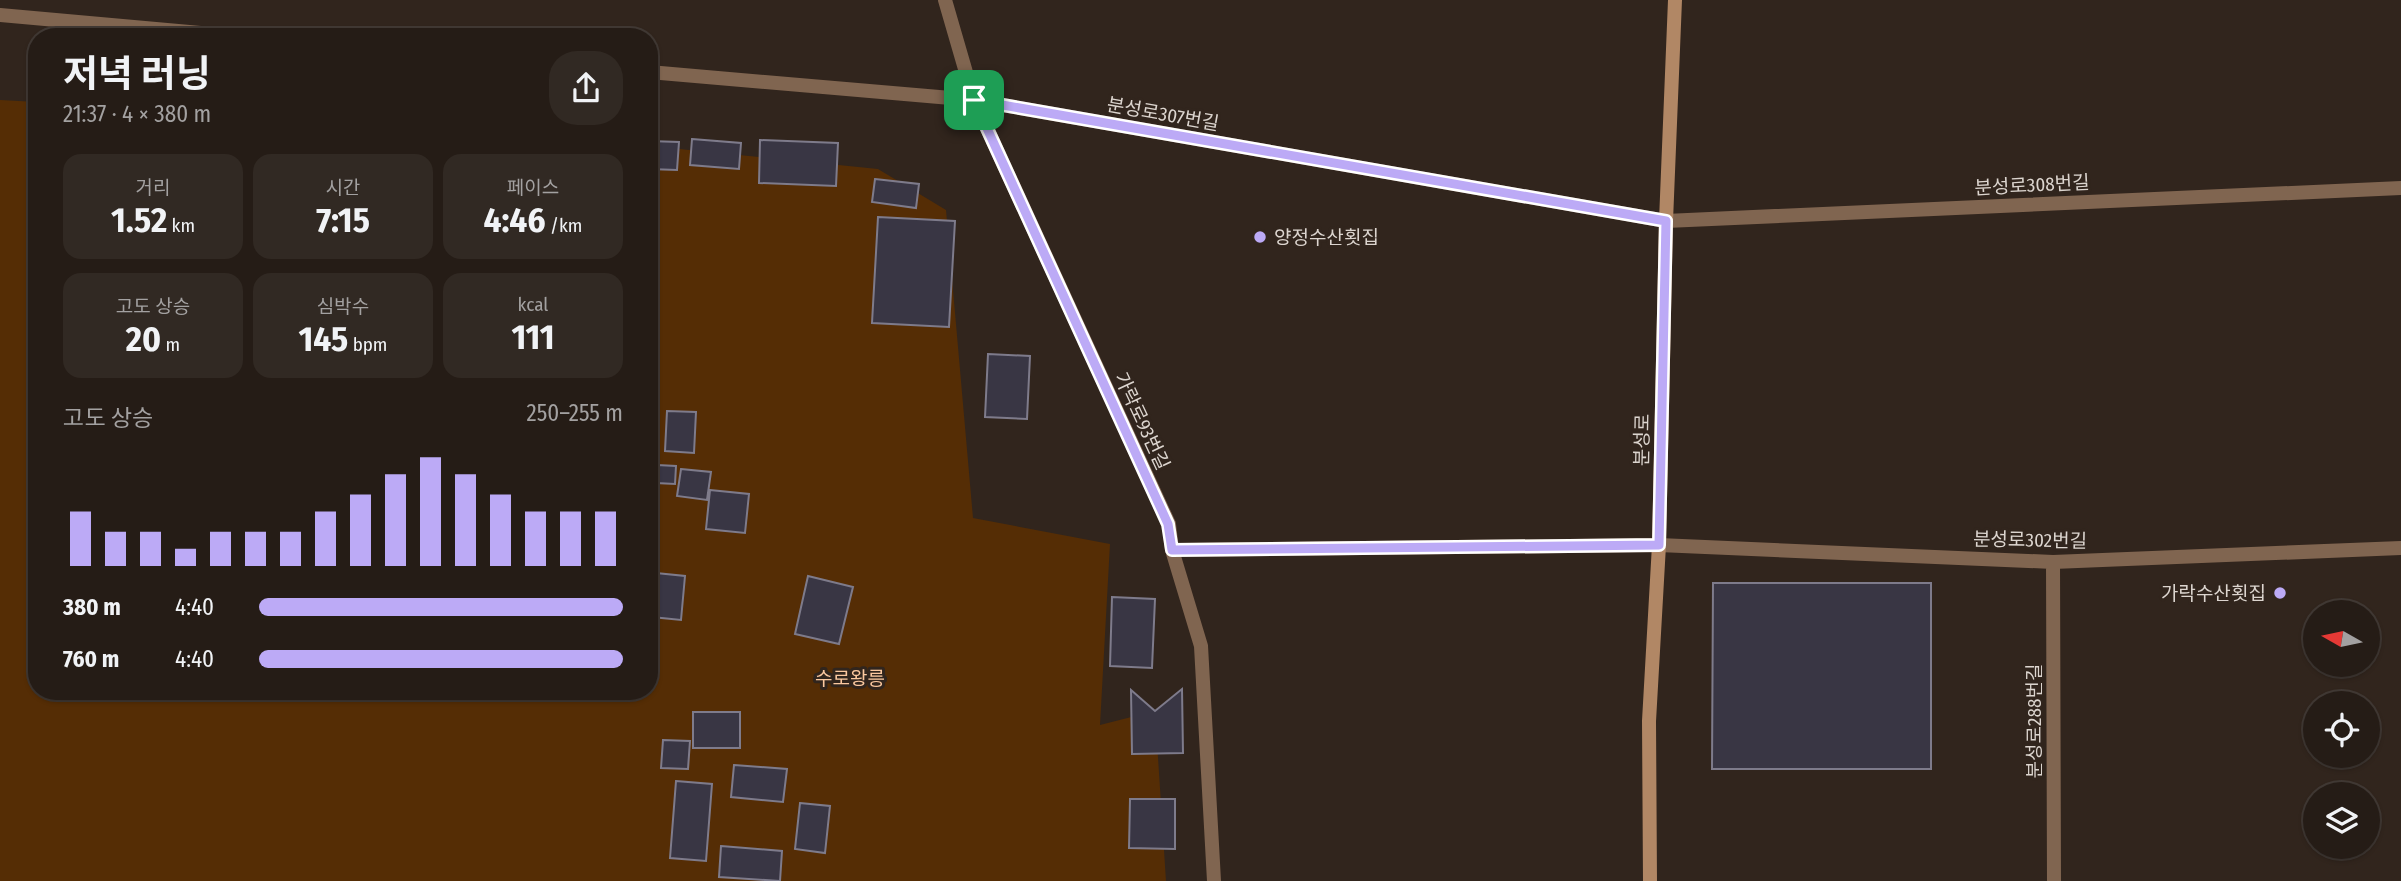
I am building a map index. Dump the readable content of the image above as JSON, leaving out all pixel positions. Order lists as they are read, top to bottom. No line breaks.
{"streets":{"main road":["분성로"],"street":["분성로307번길","분성로308번길","가락로93번길","분성로302번길","분성로288번길"]},"crossings":[["분성로307번길","분성로308번길"],["분성로307번길","가락로93번길"],["분성로307번길","분성로"],["분성로308번길","분성로"],["가락로93번길","분성로302번길"],["분성로","분성로302번길"],["분성로302번길","분성로288번길"]],"parks":["수로왕릉"],"places":["양정수산횟집","가락수산횟집"],"north":"left","page":{"heading":["저녁 러닝","21:37 · 4 × 380 m"],"stats":[["거리","1.52 km"],["시간","7:15"],["페이스","4:46 /km"],["고도 상승","20 m"],["심박수","145 bpm"],["kcal","111"]],"chart":["고도 상승","250–255 m"],"list":[{"name":"380 m","note":"4:40"},{"name":"760 m","note":"4:40"}]}}
